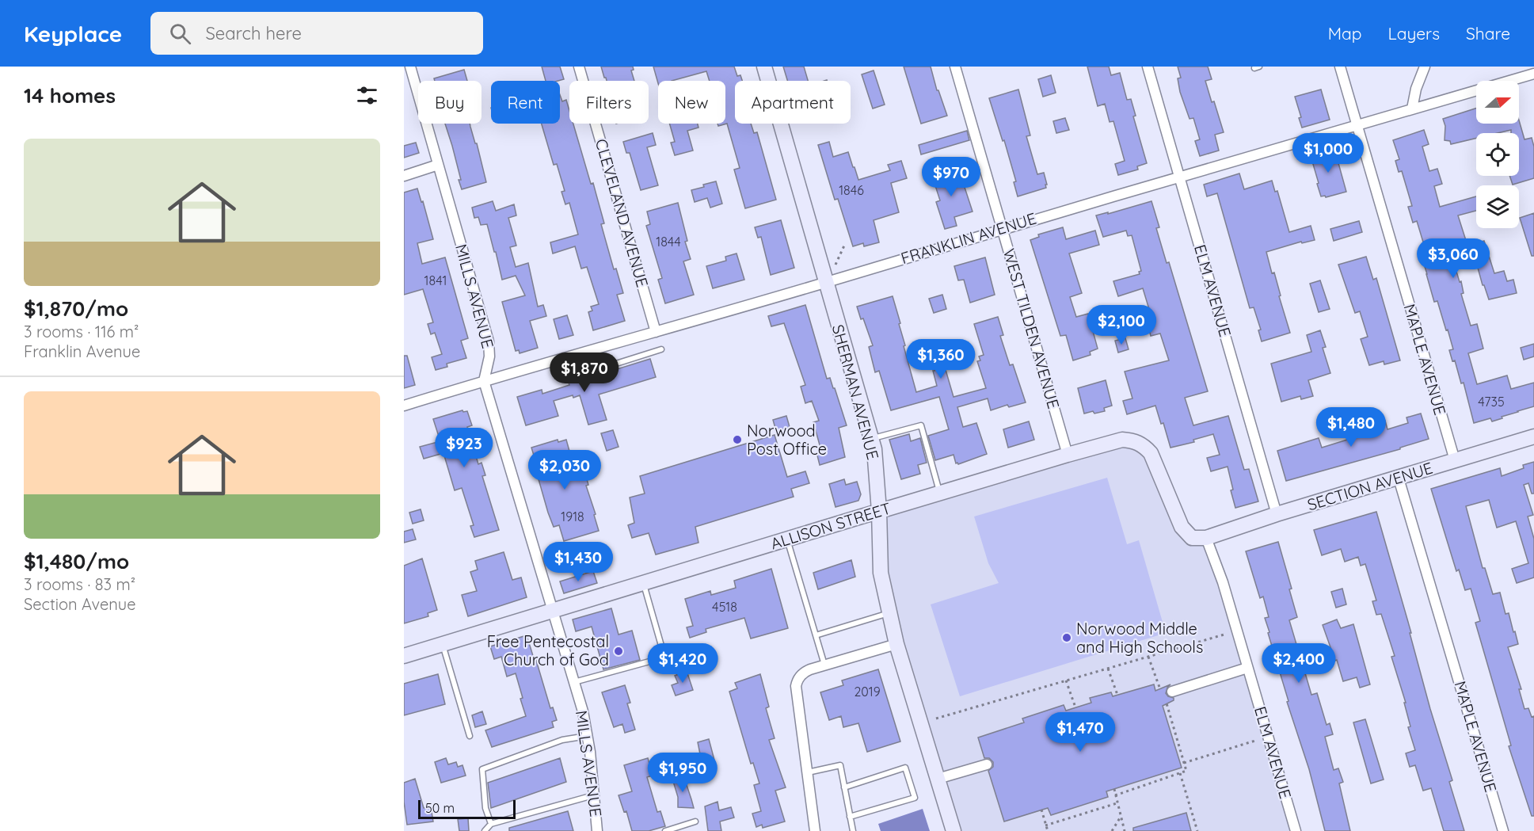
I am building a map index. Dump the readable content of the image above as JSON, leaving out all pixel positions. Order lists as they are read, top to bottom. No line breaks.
{"streets":{"street":["CLEVELAND AVENUE","FRANKLIN AVENUE","ELM AVENUE","MILLS AVENUE","WEST TILDEN AVENUE","MAPLE AVENUE","SHERMAN AVENUE","SECTION AVENUE","ALLISON STREET"]},"crossings":[["CLEVELAND AVENUE","FRANKLIN AVENUE"],["FRANKLIN AVENUE","ELM AVENUE"],["FRANKLIN AVENUE","MILLS AVENUE"],["FRANKLIN AVENUE","WEST TILDEN AVENUE"],["FRANKLIN AVENUE","MAPLE AVENUE"],["FRANKLIN AVENUE","SHERMAN AVENUE"],["ELM AVENUE","SECTION AVENUE"],["ELM AVENUE","ALLISON STREET"],["MILLS AVENUE","ALLISON STREET"],["WEST TILDEN AVENUE","ALLISON STREET"],["MAPLE AVENUE","SECTION AVENUE"],["SHERMAN AVENUE","ALLISON STREET"],["SECTION AVENUE","ALLISON STREET"]],"places":["Norwood Post Office","Norwood Middle and High Schools","Free Pentecostal Church of God"],"house_numbers":["1846","1844","1841","4735","1918","4518","2019"],"scale_bar":"50 m","north":"right","page":{"header":"Keyplace","search":"Search here","nav":["Map","Layers","Share"],"heading":"14 homes","chip":["Buy","Rent","Filters","New","Apartment"],"list":[{"name":"$1,870/mo","note":"3 rooms · 116 m² · Franklin Avenue"},{"name":"$1,480/mo","note":"3 rooms · 83 m² · Section Avenue"}],"price":["$1,000","$970","$3,060","$2,100","$1,360","$1,870","$1,480","$923","$2,030","$1,430","$1,420","$2,400","$1,470","$1,950"],"scale":"50 m"}}
